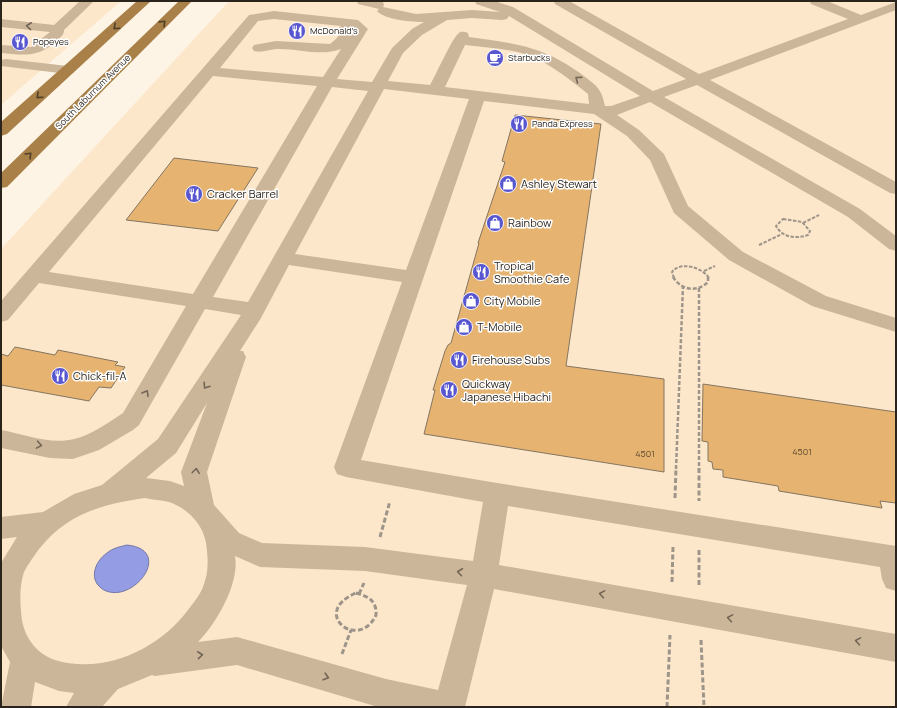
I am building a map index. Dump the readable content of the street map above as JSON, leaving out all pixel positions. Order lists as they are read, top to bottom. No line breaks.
{"streets":{"main road":["South Laburnum Avenue"]},"places":{"restaurant":["McDonald's","Popeyes","Panda Express","Cracker Barrel","Tropical Smoothie Cafe","Firehouse Subs","Chick-fil-A","Quickway Japanese Hibachi"],"cafe":["Starbucks"],"shop":["Ashley Stewart","Rainbow","City Mobile","T-Mobile"]},"house_numbers":["4501","4501"]}
